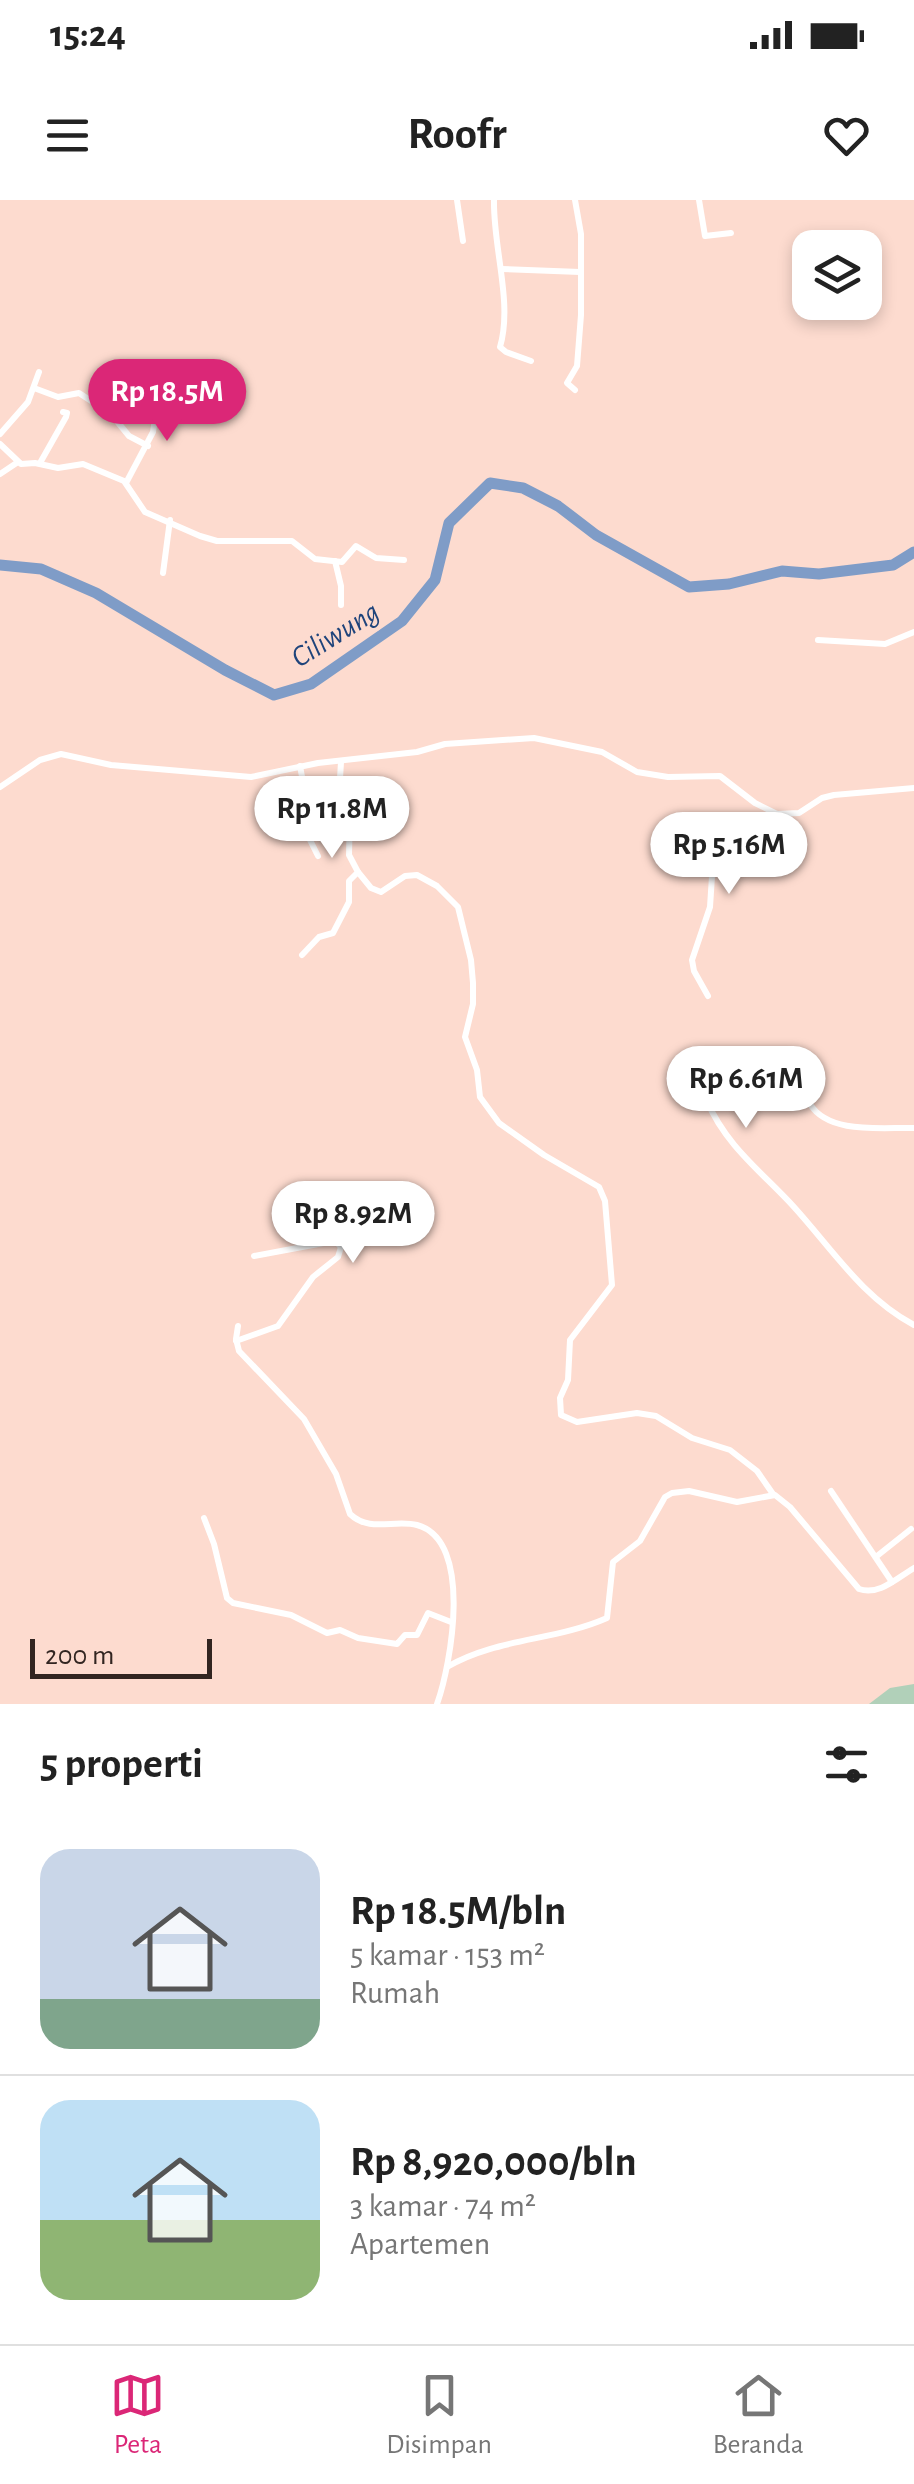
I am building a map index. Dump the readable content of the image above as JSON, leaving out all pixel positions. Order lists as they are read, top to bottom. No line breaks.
{"water":["Ciliwung"],"scale_bar":"200 m","page":{"status":"15:24","header":"Roofr","price":["Rp 18.5M","Rp 11.8M","Rp 5.16M","Rp 6.61M","Rp 8.92M"],"scale":"200 m","heading":"5 properti","list":[{"name":"Rp 18.5M/bln","note":"5 kamar · 153 m² · Rumah"},{"name":"Rp 8,920,000/bln","note":"3 kamar · 74 m² · Apartemen"}],"tabs":["Peta","Disimpan","Beranda"]}}
